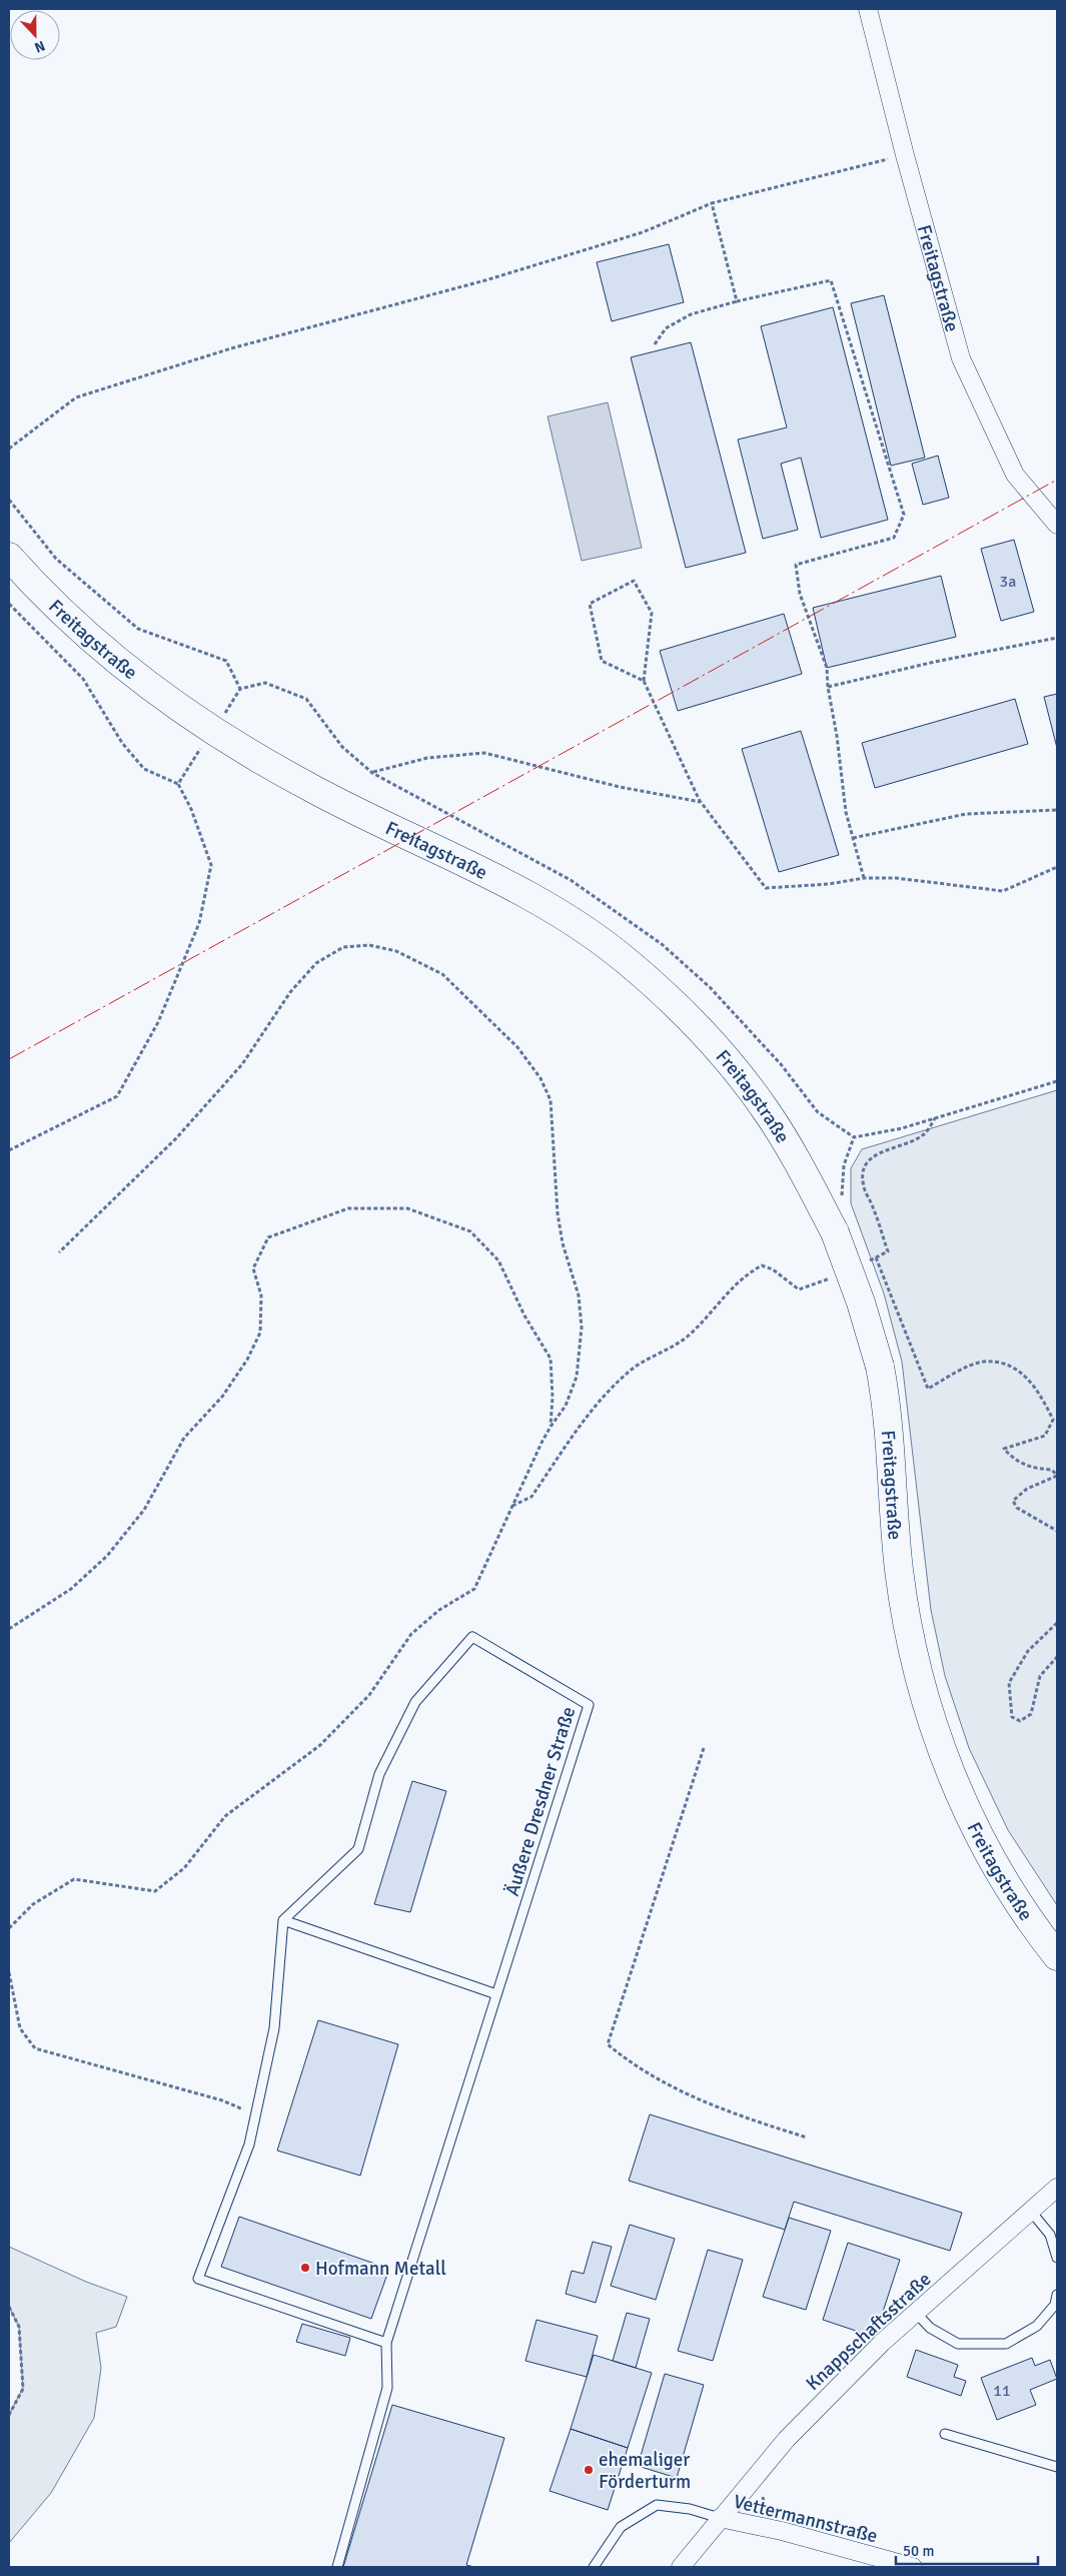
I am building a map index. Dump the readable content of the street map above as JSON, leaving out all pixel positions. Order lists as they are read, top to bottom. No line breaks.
{"streets":{"main road":["Freitagstraße"],"street":["Knappschaftsstraße","Vettermannstraße"],"lane":["Äußere Dresdner Straße"]},"crossings":[["Knappschaftsstraße","Vettermannstraße"]],"places":["Hofmann Metall","ehemaliger Förderturm"],"house_numbers":["3a","11"],"scale_bar":"50 m","north":"bottom"}
